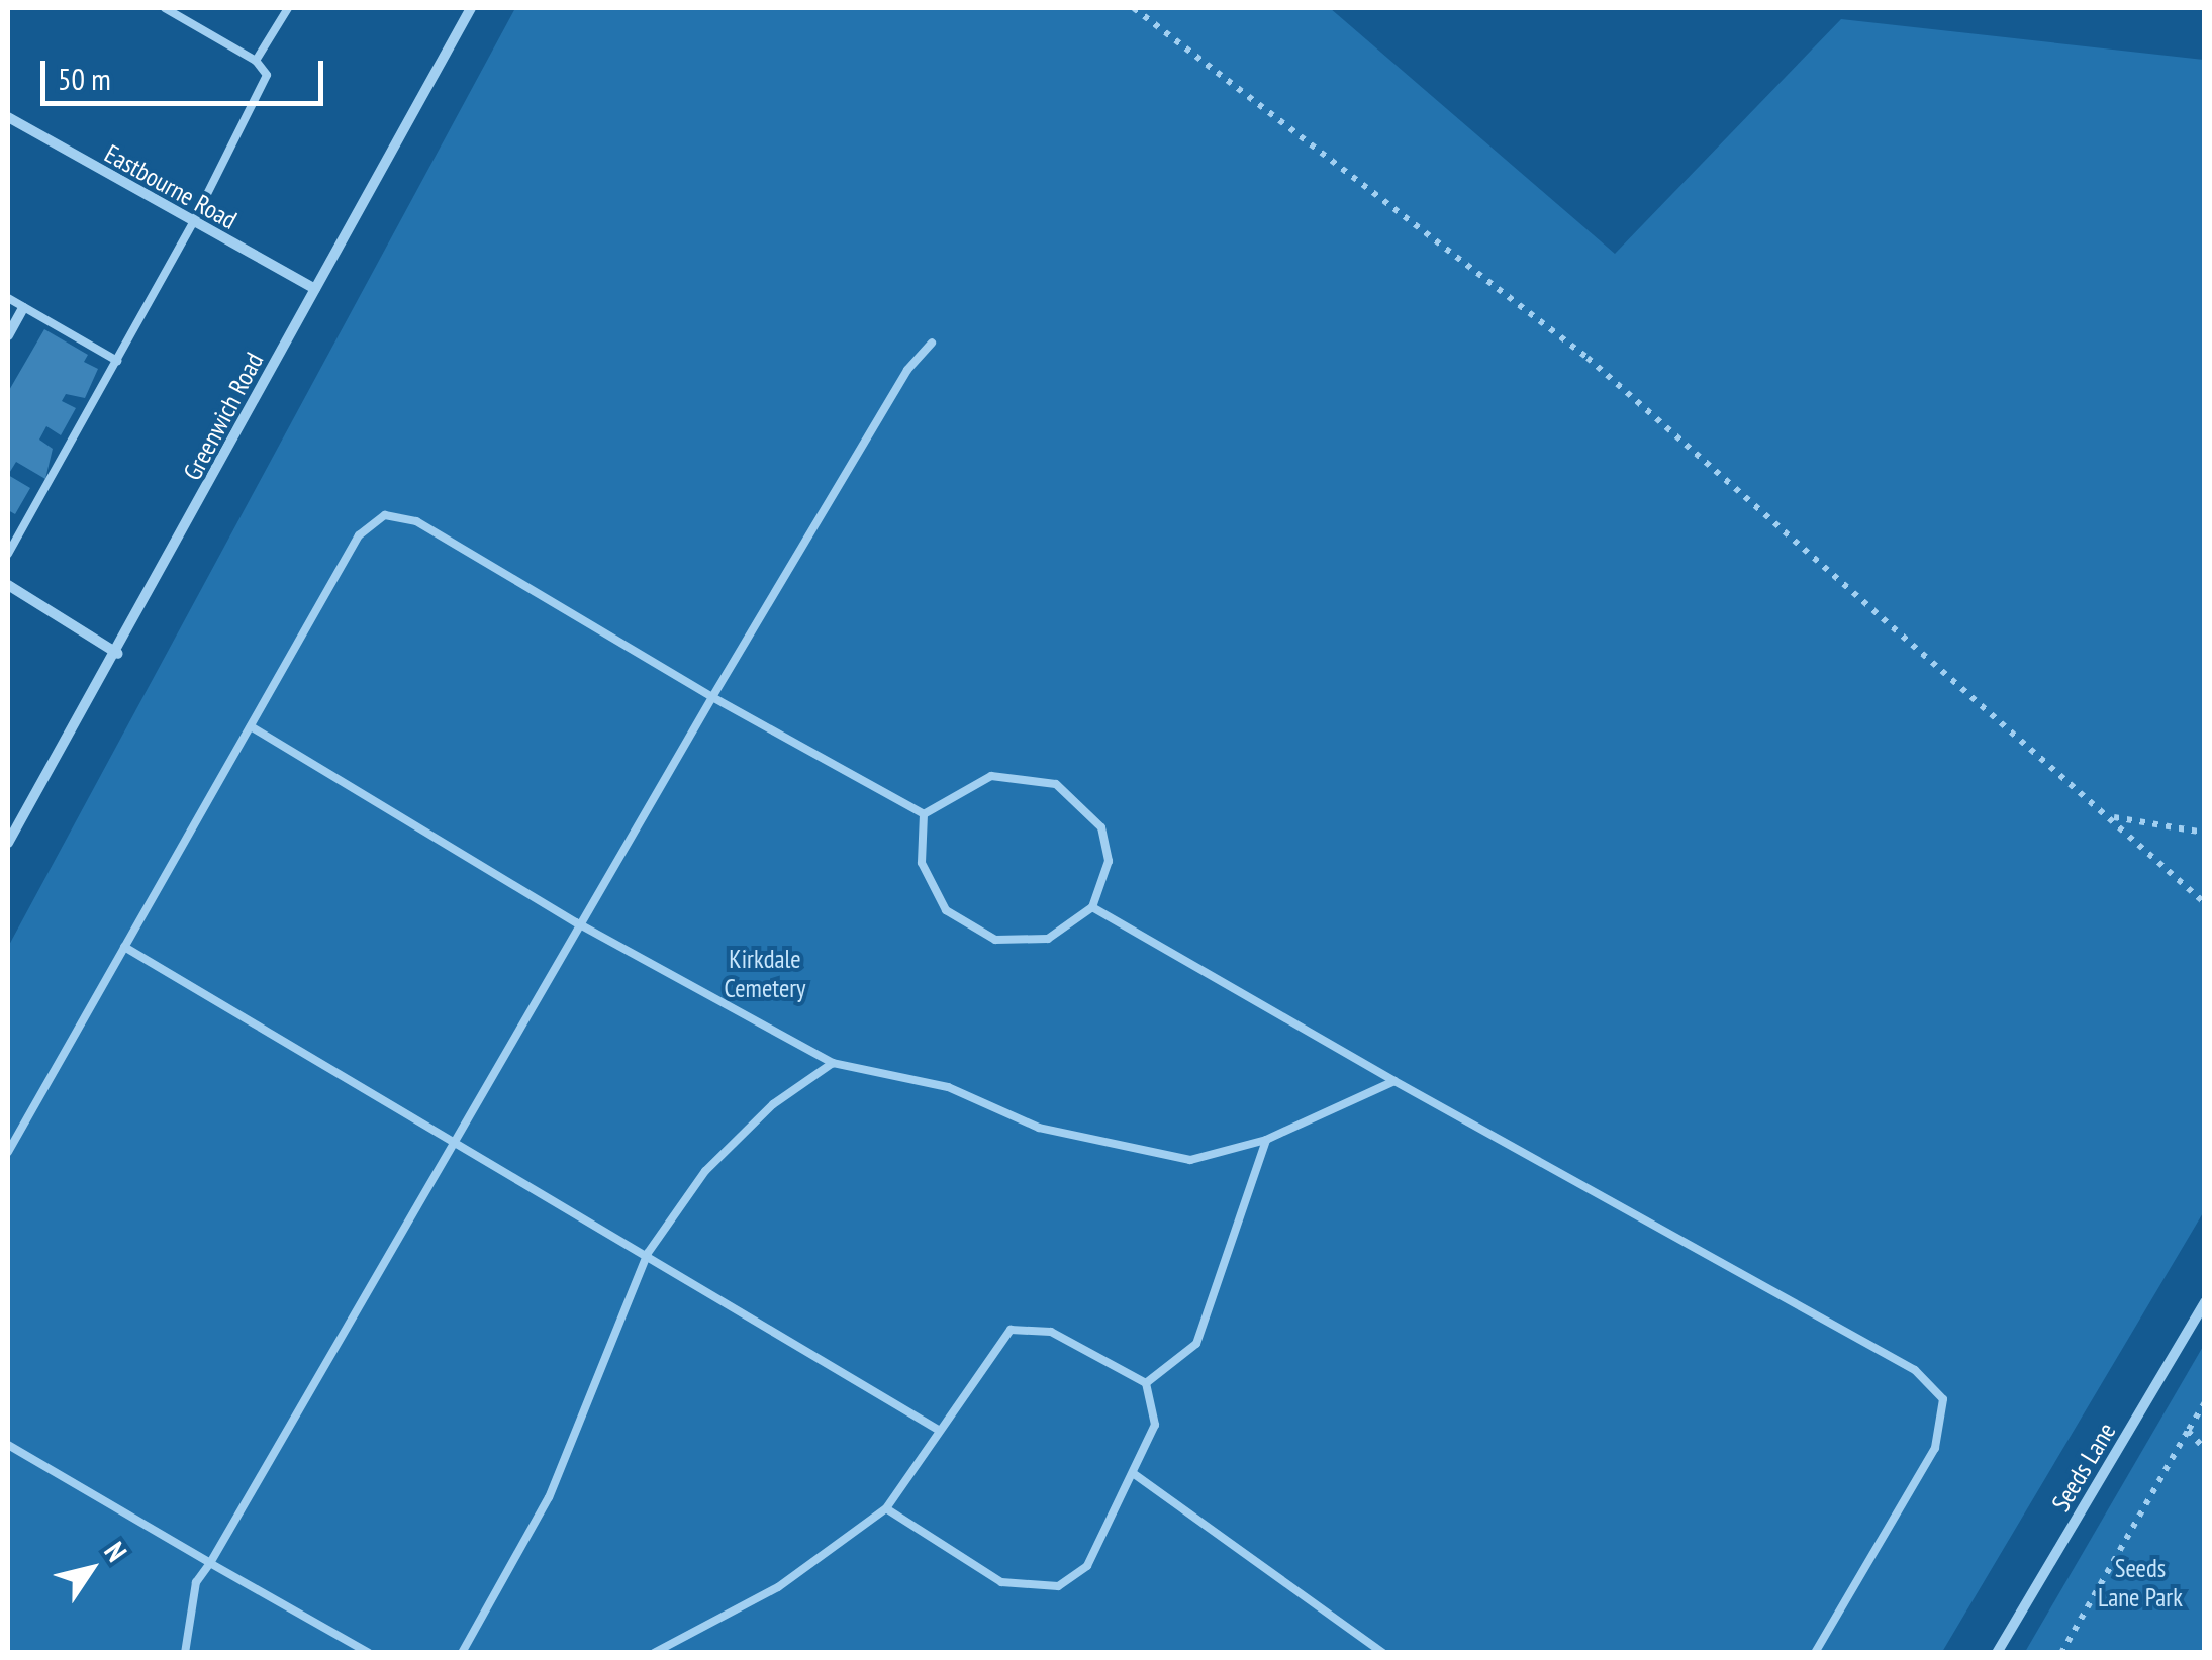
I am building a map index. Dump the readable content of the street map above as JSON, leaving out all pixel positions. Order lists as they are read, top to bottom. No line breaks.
{"streets":{"street":["Eastbourne Road","Greenwich Road","Seeds Lane"]},"crossings":[["Eastbourne Road","Greenwich Road"]],"parks":["Kirkdale Cemetery","Seeds Lane Park"],"scale_bar":"50 m","north":"top right"}
